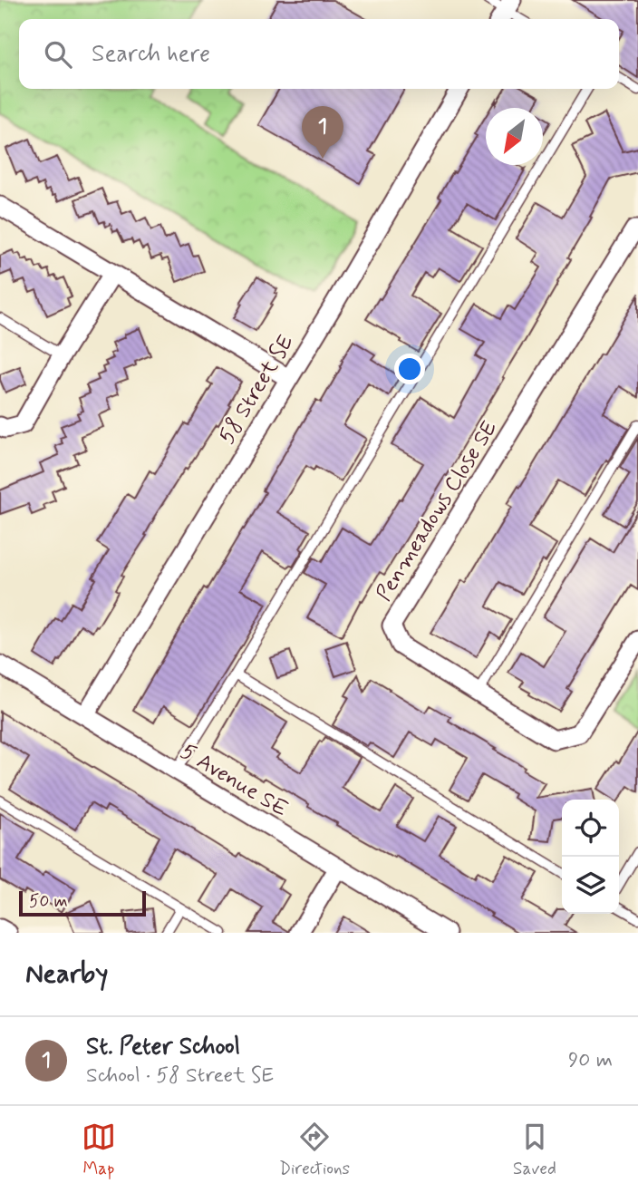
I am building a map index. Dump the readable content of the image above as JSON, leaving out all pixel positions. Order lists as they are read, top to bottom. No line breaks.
{"streets":{"street":["58 Street SE","Penmeadows Close SE","5 Avenue SE"]},"crossings":[["58 Street SE","5 Avenue SE"]],"scale_bar":"50 m","north":"bottom left","page":{"search":"Search here","pins":"1","scale":"50 m","heading":"Nearby","list":[{"mark":"1","name":"St. Peter School","note":"School · 58 Street SE","value":"90 m"}],"nav":["Map","Directions","Saved"]}}
